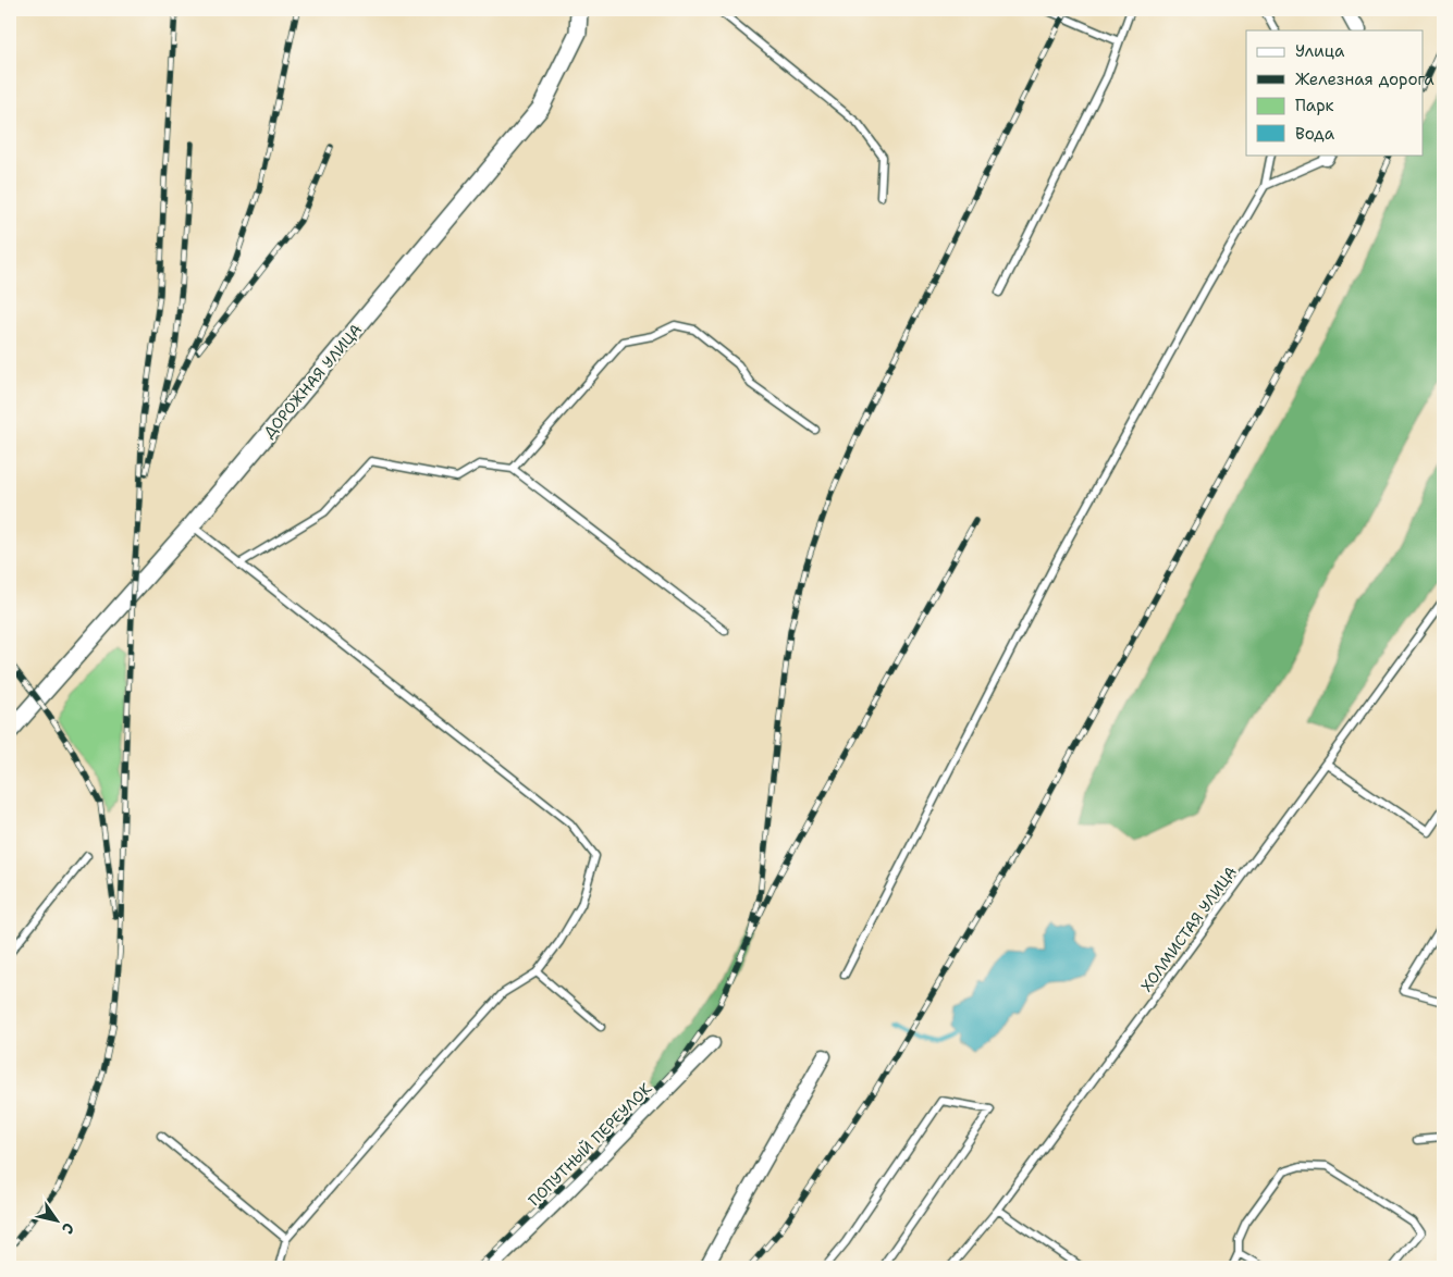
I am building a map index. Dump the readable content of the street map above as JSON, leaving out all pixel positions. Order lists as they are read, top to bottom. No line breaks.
{"streets":{"street":["ДОРОЖНАЯ УЛИЦА","ПОПУТНЫЙ ПЕРЕУЛОК"],"lane":["ХОЛМИСТАЯ УЛИЦА"]},"legend":["Улица","Железная дорога","Парк","Вода"],"north":"bottom right"}
